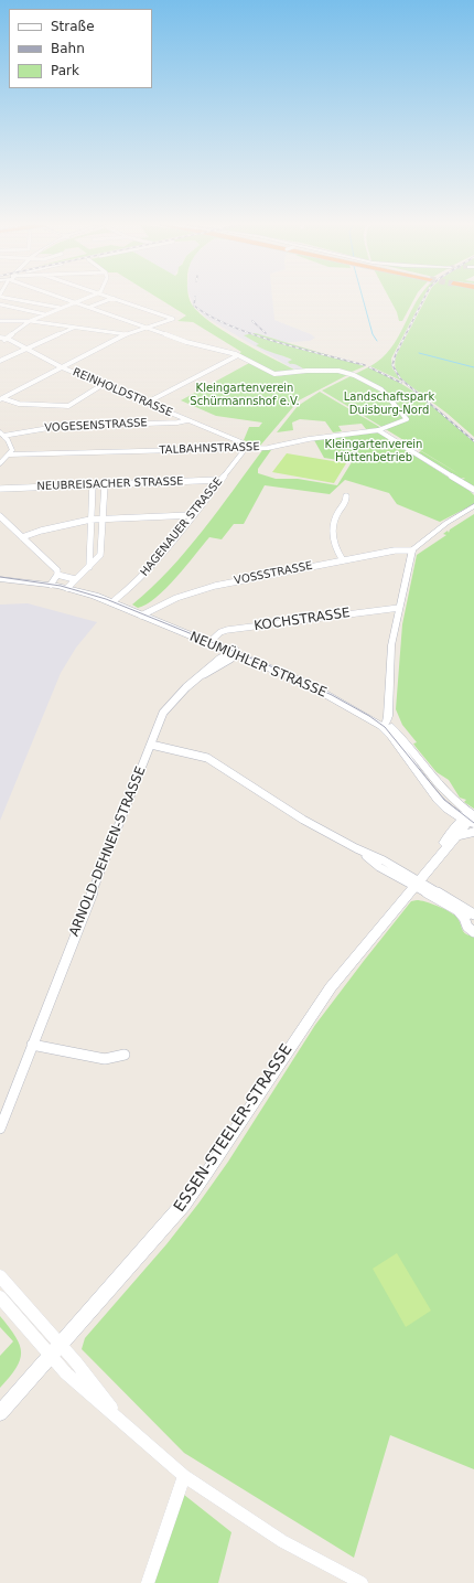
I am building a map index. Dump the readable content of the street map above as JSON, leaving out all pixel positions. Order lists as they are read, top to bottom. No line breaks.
{"streets":{"main road":["NEUMÜHLER STRASSE","ESSEN-STEELER-STRASSE"],"street":["REINHOLDSTRASSE","VOGESENSTRASSE","TALBAHNSTRASSE","NEUBREISACHER STRASSE","HAGENAUER STRASSE","VOSSSTRASSE","KOCHSTRASSE","ARNOLD-DEHNEN-STRASSE"]},"crossings":[["REINHOLDSTRASSE","VOGESENSTRASSE"],["REINHOLDSTRASSE","TALBAHNSTRASSE"],["REINHOLDSTRASSE","HAGENAUER STRASSE"],["TALBAHNSTRASSE","HAGENAUER STRASSE"],["NEUBREISACHER STRASSE","HAGENAUER STRASSE"],["HAGENAUER STRASSE","NEUMÜHLER STRASSE"],["VOSSSTRASSE","NEUMÜHLER STRASSE"],["KOCHSTRASSE","NEUMÜHLER STRASSE"],["NEUMÜHLER STRASSE","ARNOLD-DEHNEN-STRASSE"],["NEUMÜHLER STRASSE","ESSEN-STEELER-STRASSE"]],"parks":["Kleingartenverein Schürmannshof e.V.","Landschaftspark Duisburg-Nord","Kleingartenverein Hüttenbetrieb"],"legend":["Straße","Bahn","Park"]}
